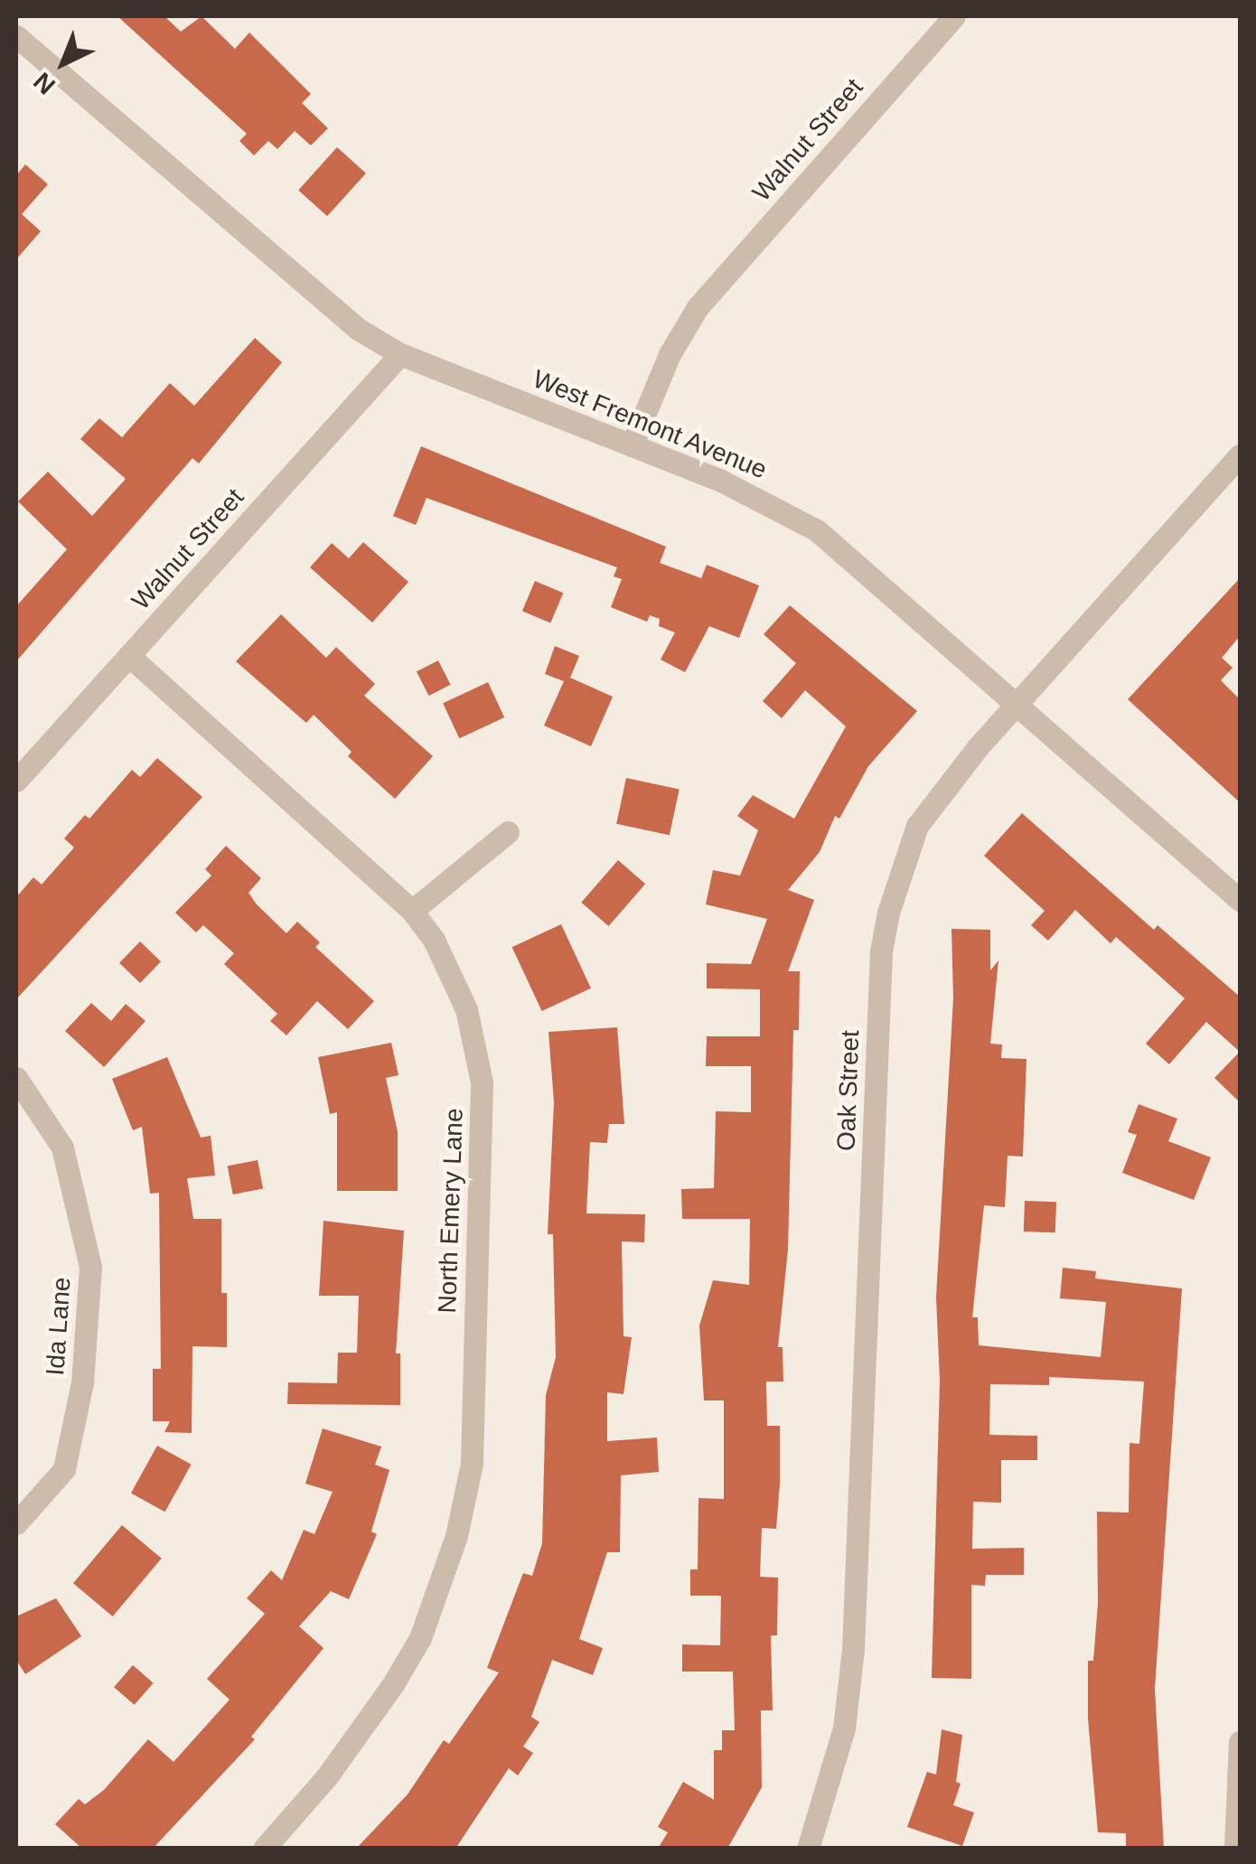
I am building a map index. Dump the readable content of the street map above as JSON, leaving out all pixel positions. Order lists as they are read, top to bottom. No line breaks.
{"streets":{"street":["Walnut Street","West Fremont Avenue","Oak Street","North Emery Lane","Ida Lane"]},"crossings":[["Walnut Street","West Fremont Avenue"],["Walnut Street","North Emery Lane"],["West Fremont Avenue","Oak Street"]],"north":"bottom left"}
